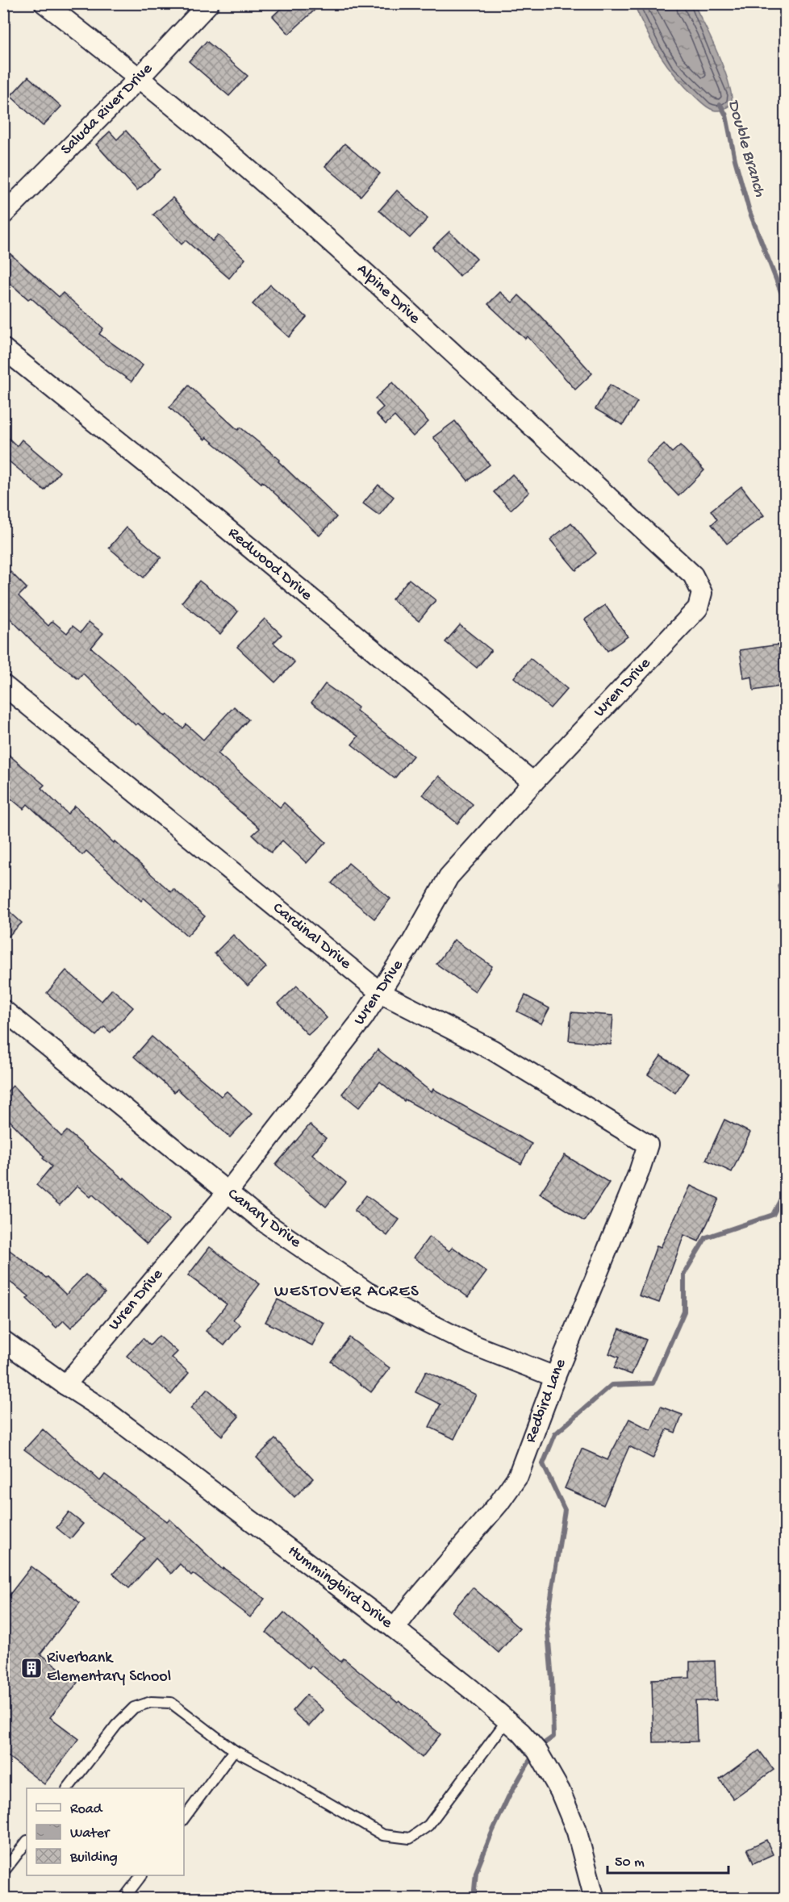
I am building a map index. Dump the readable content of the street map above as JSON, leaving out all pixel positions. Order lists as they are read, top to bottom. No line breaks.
{"streets":{"street":["Saluda River Drive","Alpine Drive","Redwood Drive","Wren Drive","Cardinal Drive","Canary Drive","Redbird Lane","Hummingbird Drive"]},"crossings":[["Saluda River Drive","Alpine Drive"],["Alpine Drive","Wren Drive"],["Redwood Drive","Wren Drive"],["Wren Drive","Cardinal Drive"],["Wren Drive","Canary Drive"],["Wren Drive","Hummingbird Drive"],["Cardinal Drive","Redbird Lane"],["Canary Drive","Redbird Lane"],["Redbird Lane","Hummingbird Drive"]],"districts":["WESTOVER ACRES"],"water":["Double Branch"],"places":{"building":["Riverbank Elementary School"]},"legend":["Road","Water","Building"],"scale_bar":"50 m"}
